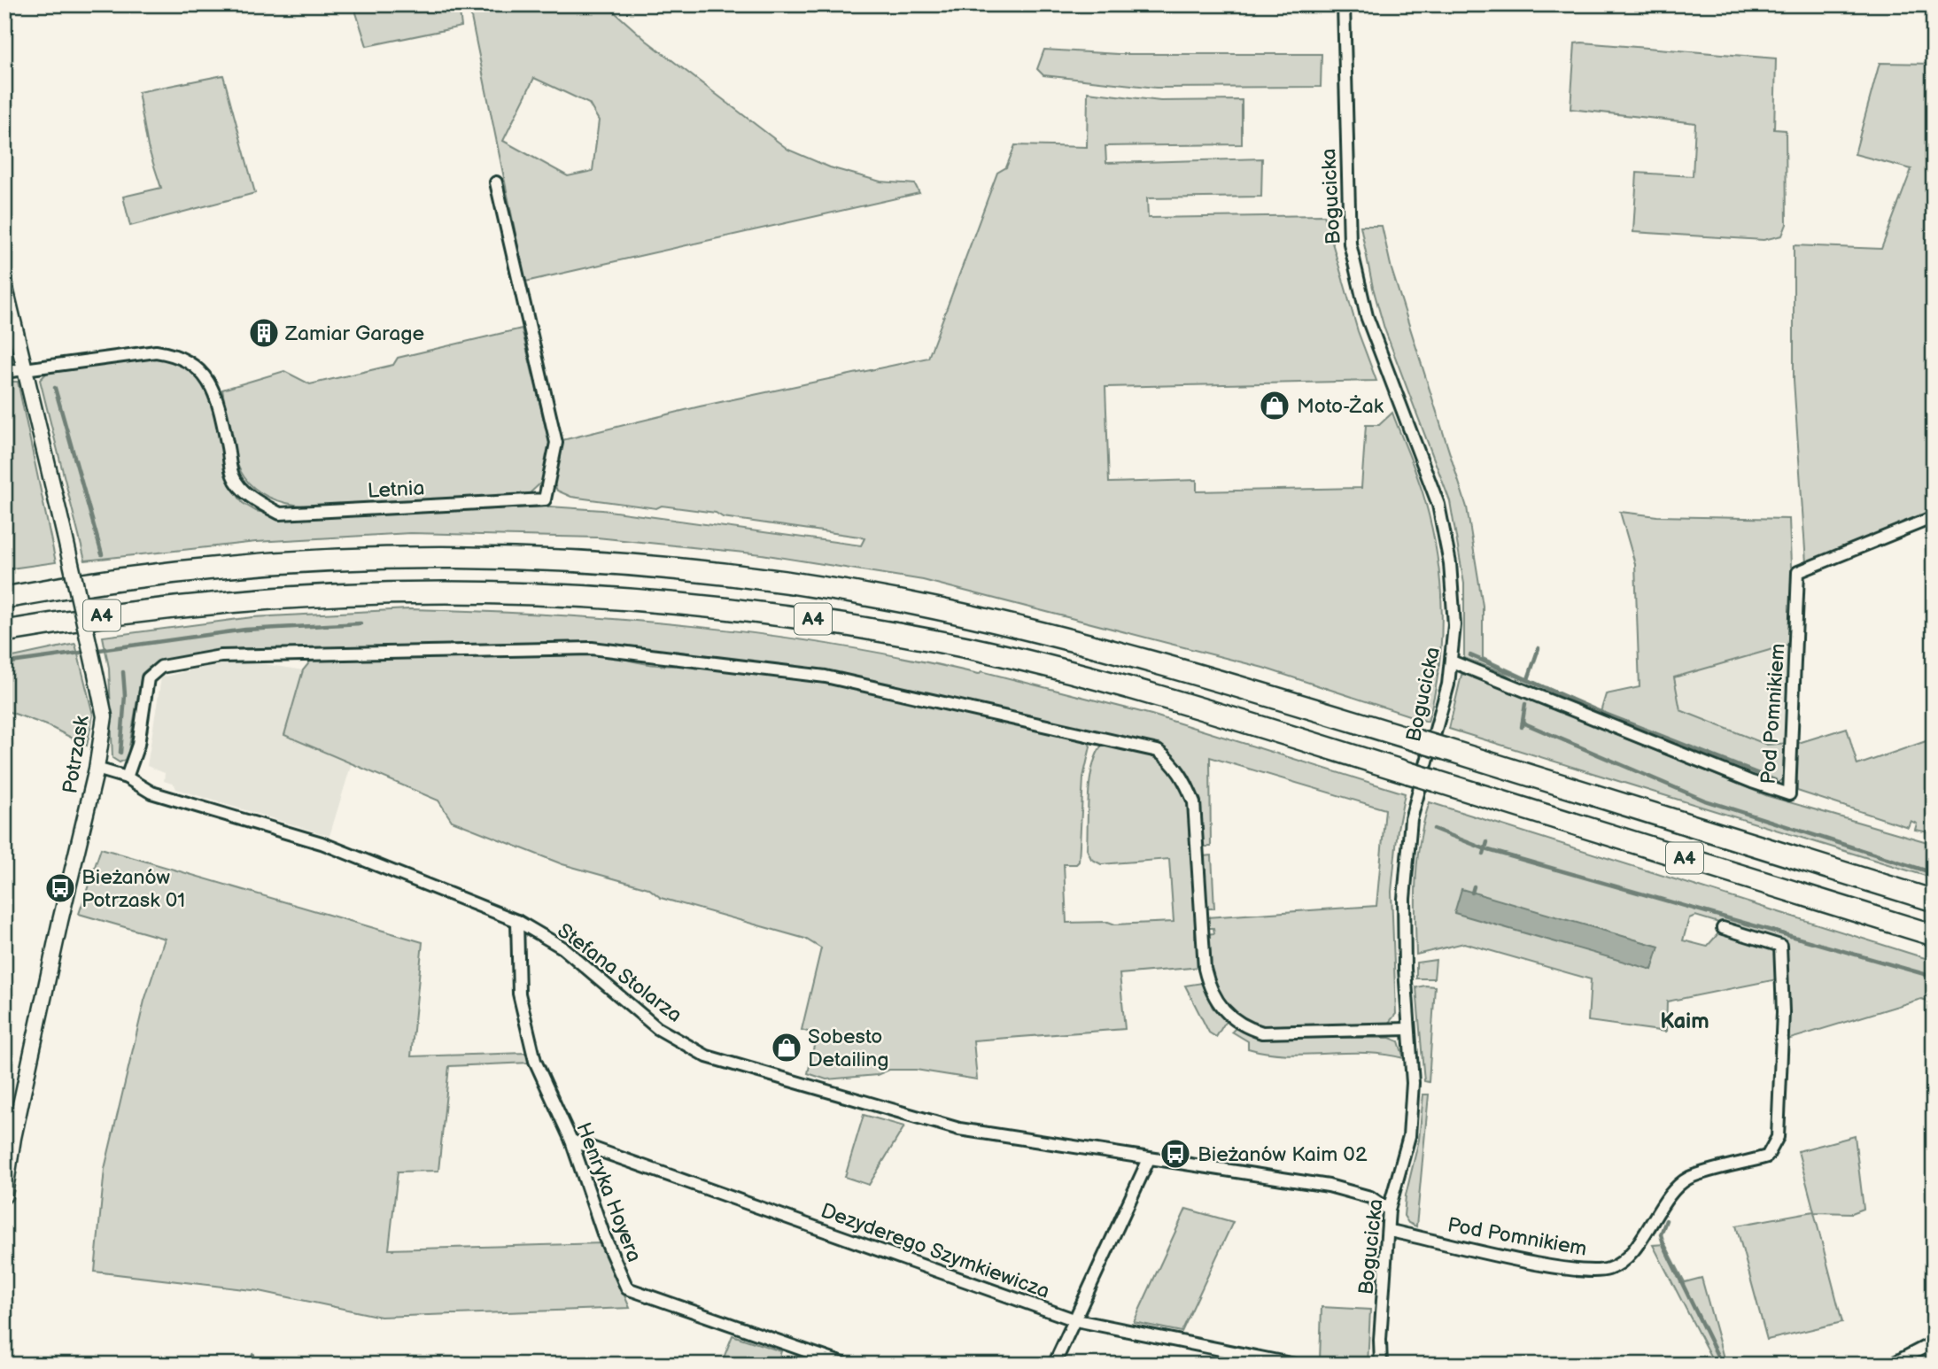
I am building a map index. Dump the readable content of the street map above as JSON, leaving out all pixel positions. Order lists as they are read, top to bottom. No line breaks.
{"streets":{"highway":["A4"],"street":["Bogucicka","Letnia","Pod Pomnikiem","Potrzask","Stefana Stolarza","Henryka Hoyera","Dezyderego Szymkiewicza"]},"crossings":[["Bogucicka","Pod Pomnikiem"],["Bogucicka","Stefana Stolarza"],["Letnia","Potrzask"],["Potrzask","Stefana Stolarza"],["Stefana Stolarza","Henryka Hoyera"],["Henryka Hoyera","Dezyderego Szymkiewicza"]],"districts":["Kaim"],"places":{"building":["Zamiar Garage"],"shop":["Moto-Żak","Sobesto Detailing"],"bus stop":["Bieżanów Potrzask 01","Bieżanów Kaim 02"]}}
